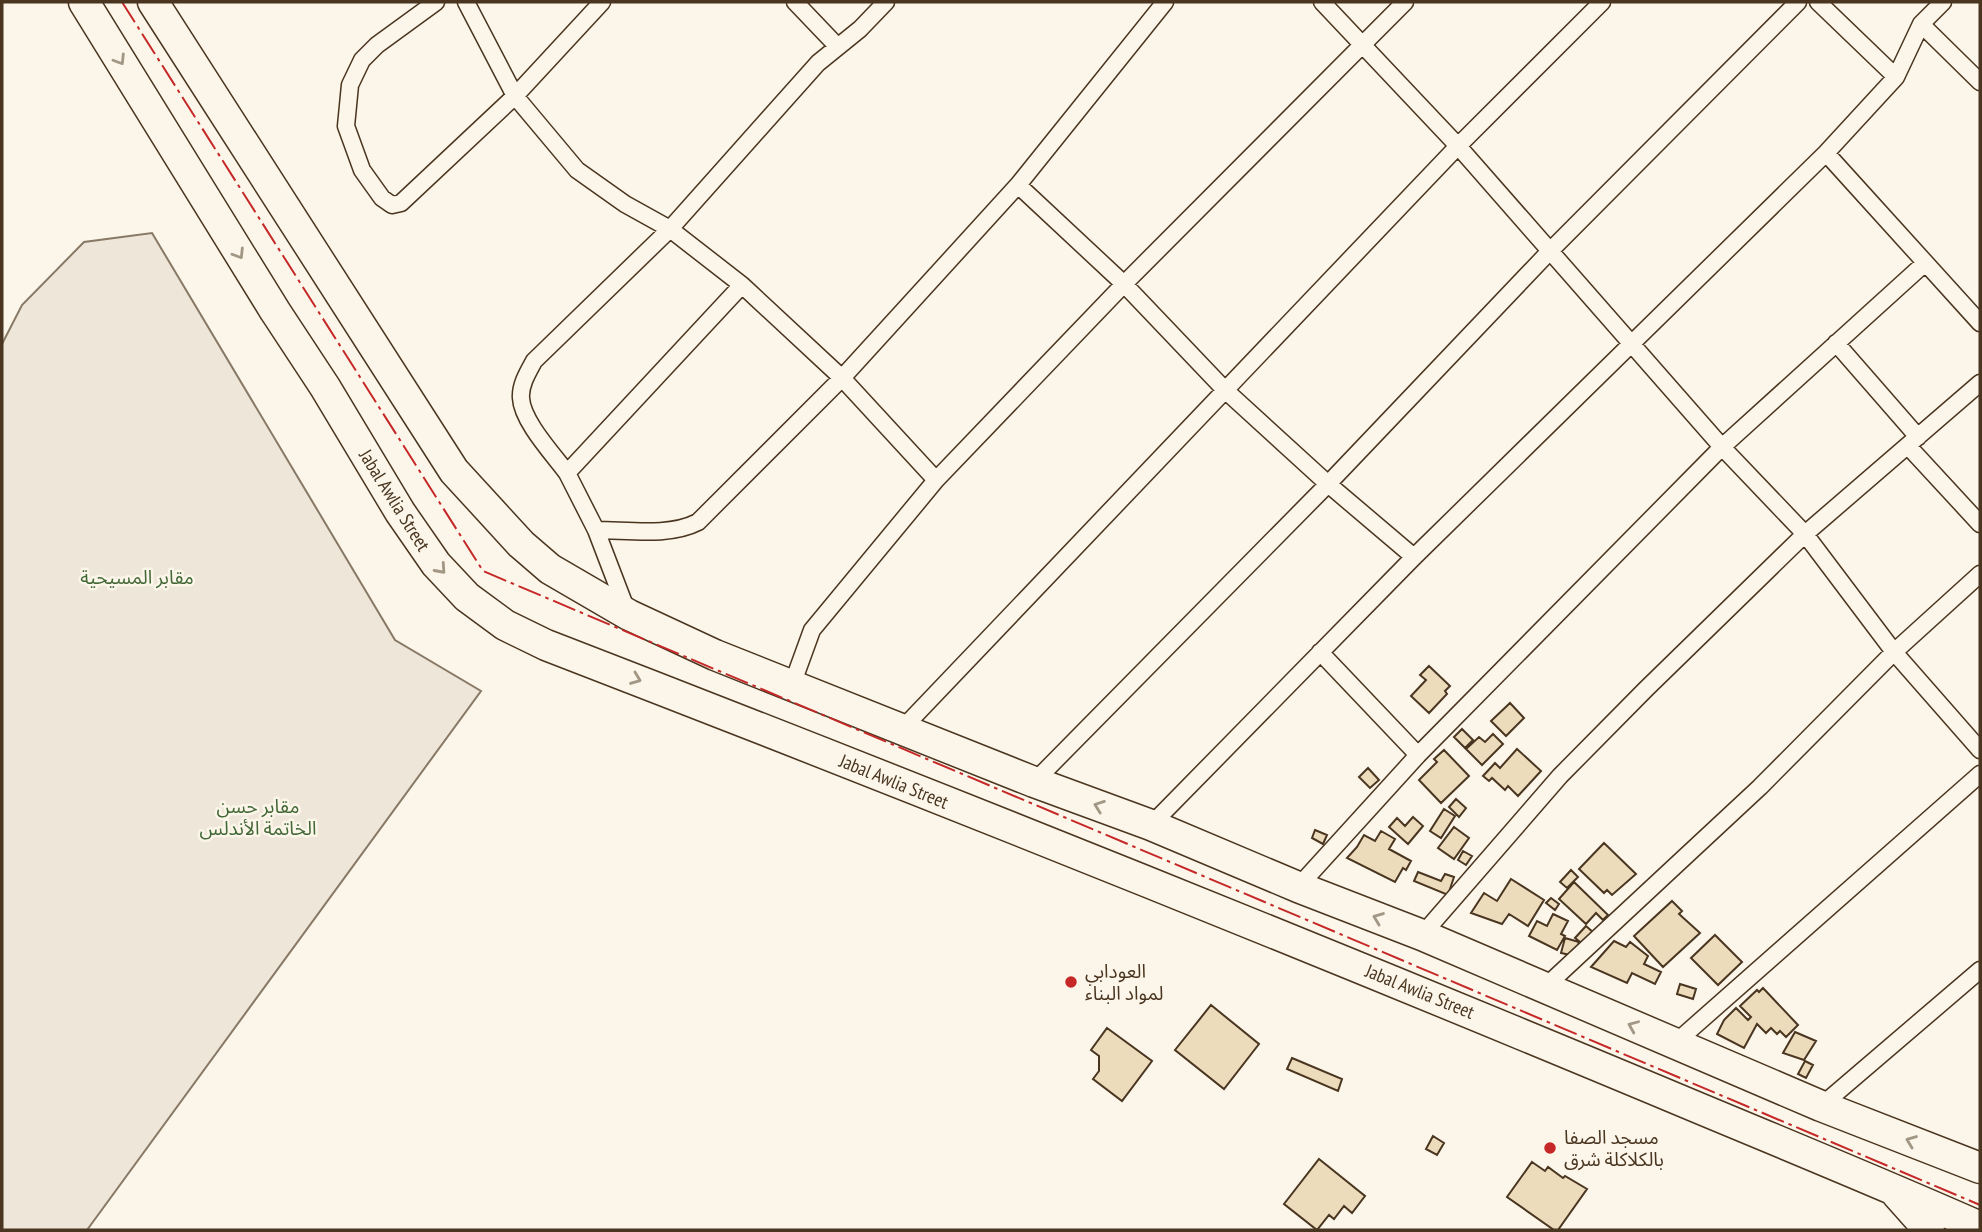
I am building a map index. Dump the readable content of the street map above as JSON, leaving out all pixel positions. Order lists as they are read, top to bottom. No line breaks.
{"streets":{"highway":["Jabal Awlia Street"]},"parks":["مقابر المسيحية","مقابر حسن الخاتمة الأندلس"],"places":["العودابي لمواد البناء","مسجد الصفا بالكلاكلة شرق"]}
